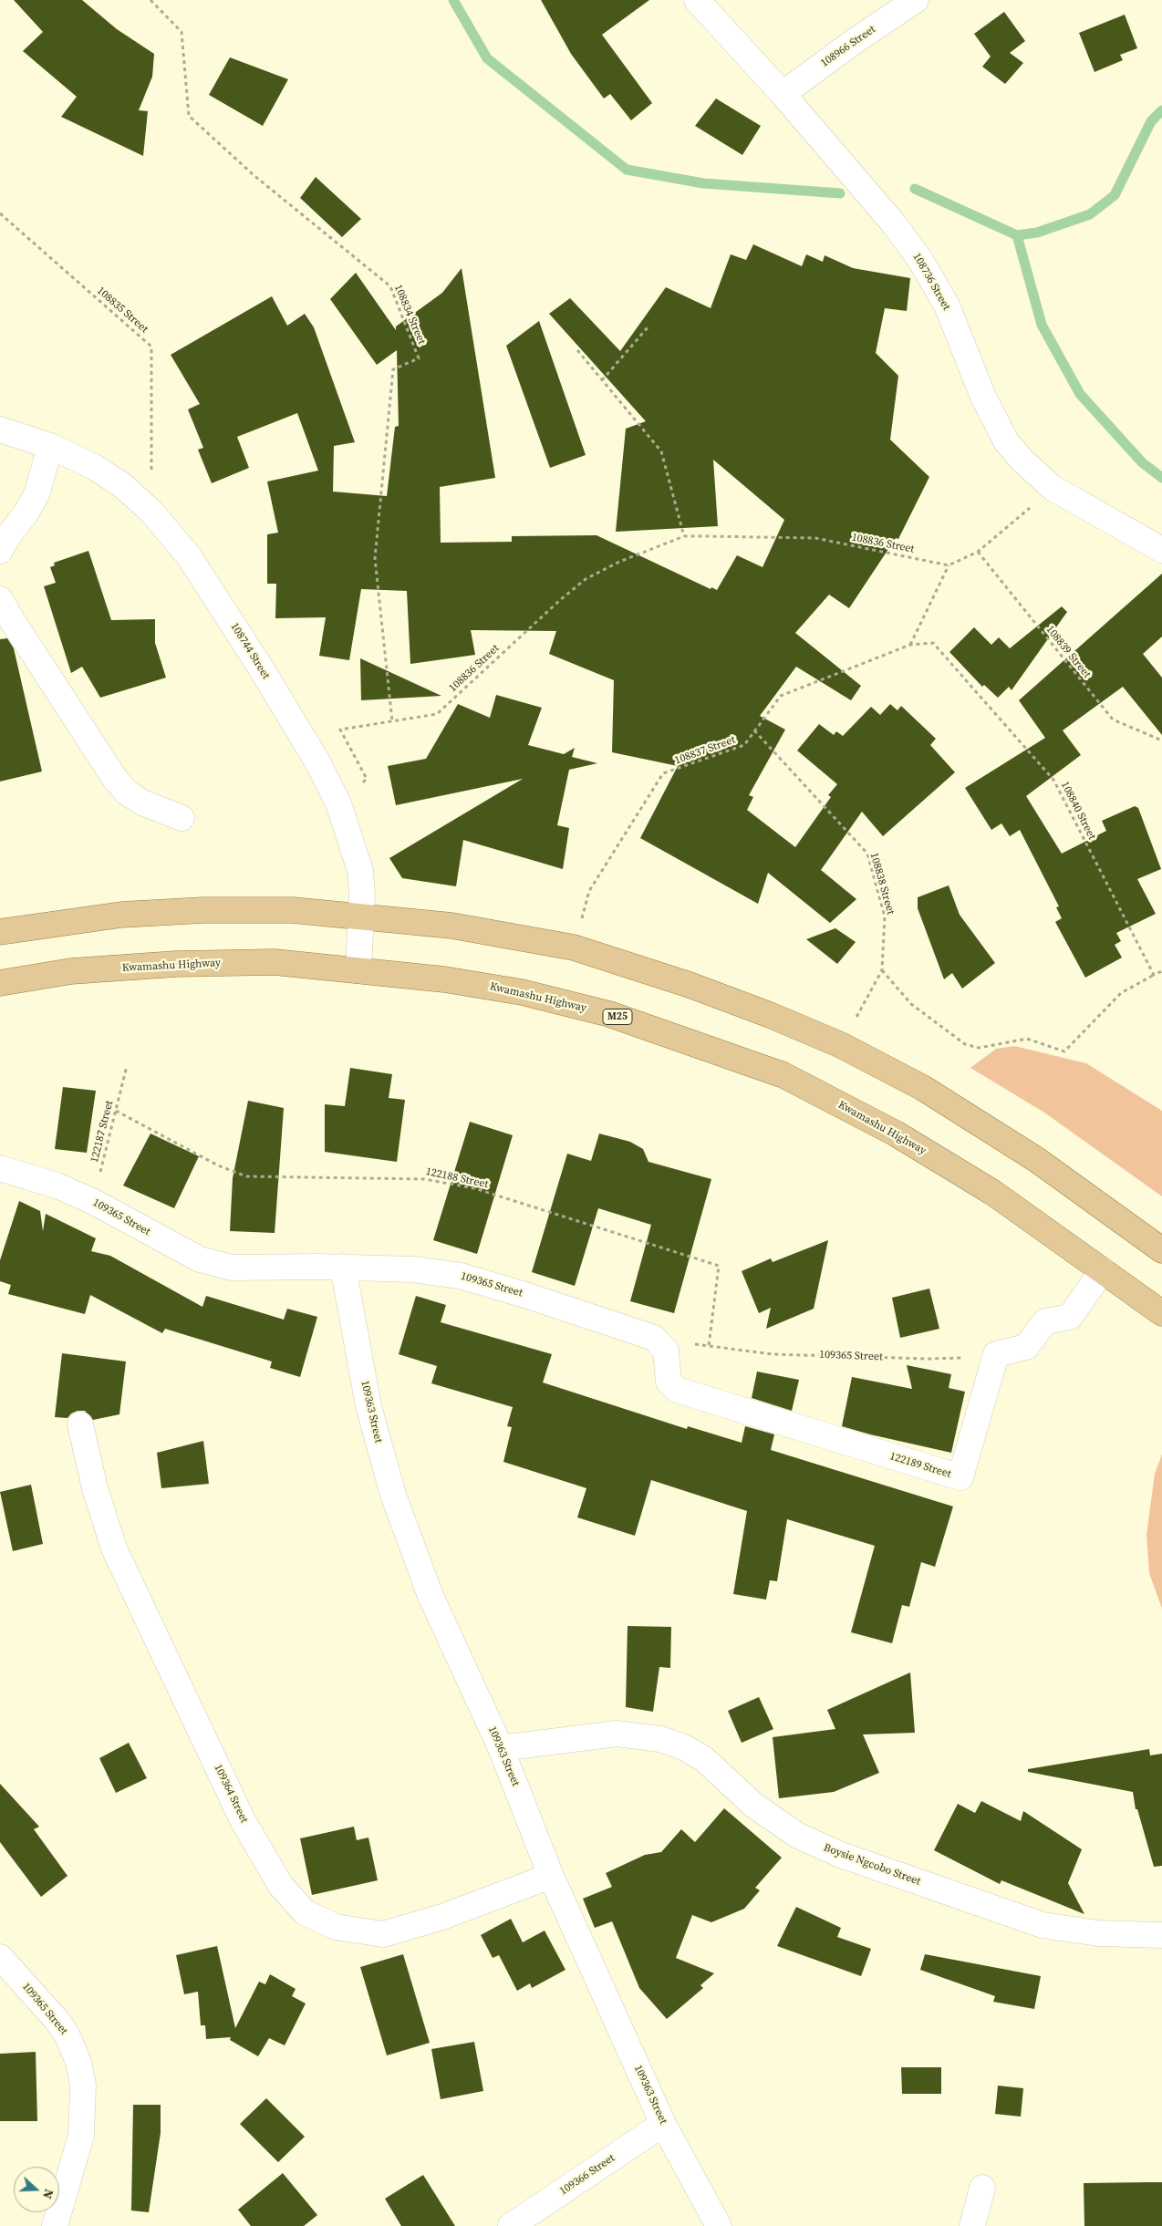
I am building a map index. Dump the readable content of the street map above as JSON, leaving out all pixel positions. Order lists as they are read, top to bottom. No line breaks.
{"streets":{"main road":["Kwamashu Highway","M25"],"street":["108966 Street","108736 Street","108744 Street","109365 Street","109363 Street","122189 Street","109364 Street","Boysie Ngcobo Street","109366 Street"],"path":["108835 Street","108834 Street","108836 Street","108839 Street","108837 Street","108840 Street","108838 Street","122187 Street","122188 Street"]},"crossings":[["108966 Street","108736 Street"],["108835 Street","108744 Street"],["108834 Street","108836 Street"],["108836 Street","108744 Street"],["108744 Street","Kwamashu Highway"],["108837 Street","108840 Street"],["108837 Street","108838 Street"],["122187 Street","122188 Street"],["122187 Street","109365 Street"],["122188 Street","109365 Street"],["109365 Street","109363 Street"],["109365 Street","122189 Street"],["109363 Street","109364 Street"],["109363 Street","Boysie Ngcobo Street"],["109363 Street","109366 Street"]],"north":"right"}
